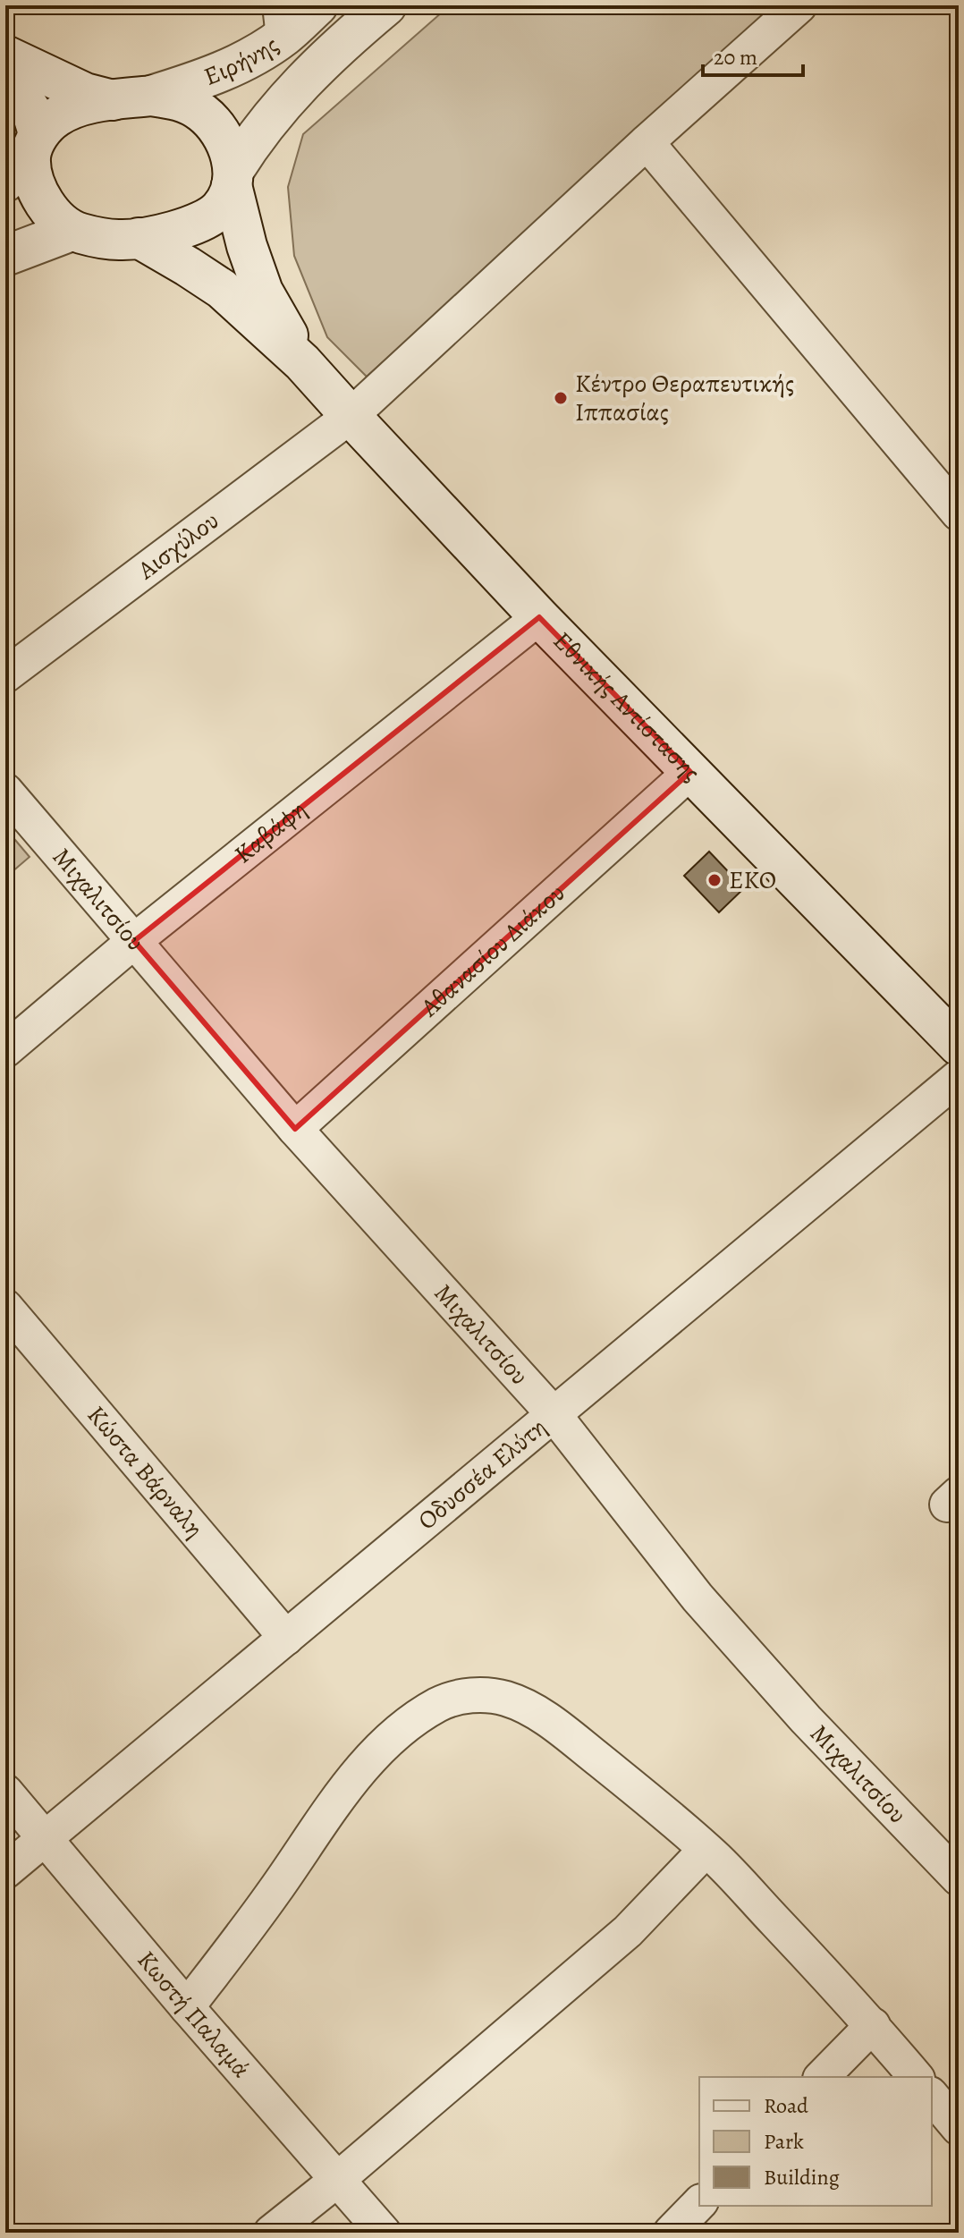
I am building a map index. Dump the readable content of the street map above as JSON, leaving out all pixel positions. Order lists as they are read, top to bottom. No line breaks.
{"streets":{"main road":["Ειρήνης","Εθνικής Αντίστασης"],"street":["Αισχύλου","Καβάφη","Μιχαλιτσίου","Αθανασίου Διάκου","Κώστα Βάρναλη","Οδυσσέα Ελύτη","Κωστή Παλαμά"]},"crossings":[["Αισχύλου","Εθνικής Αντίστασης"],["Εθνικής Αντίστασης","Καβάφη"],["Εθνικής Αντίστασης","Αθανασίου Διάκου"],["Καβάφη","Μιχαλιτσίου"],["Μιχαλιτσίου","Αθανασίου Διάκου"],["Μιχαλιτσίου","Οδυσσέα Ελύτη"],["Κώστα Βάρναλη","Οδυσσέα Ελύτη"],["Οδυσσέα Ελύτη","Κωστή Παλαμά"]],"places":["Κέντρο Θεραπευτικής Ιππασίας","EKO"],"legend":["Road","Park","Building"],"scale_bar":"20 m"}
